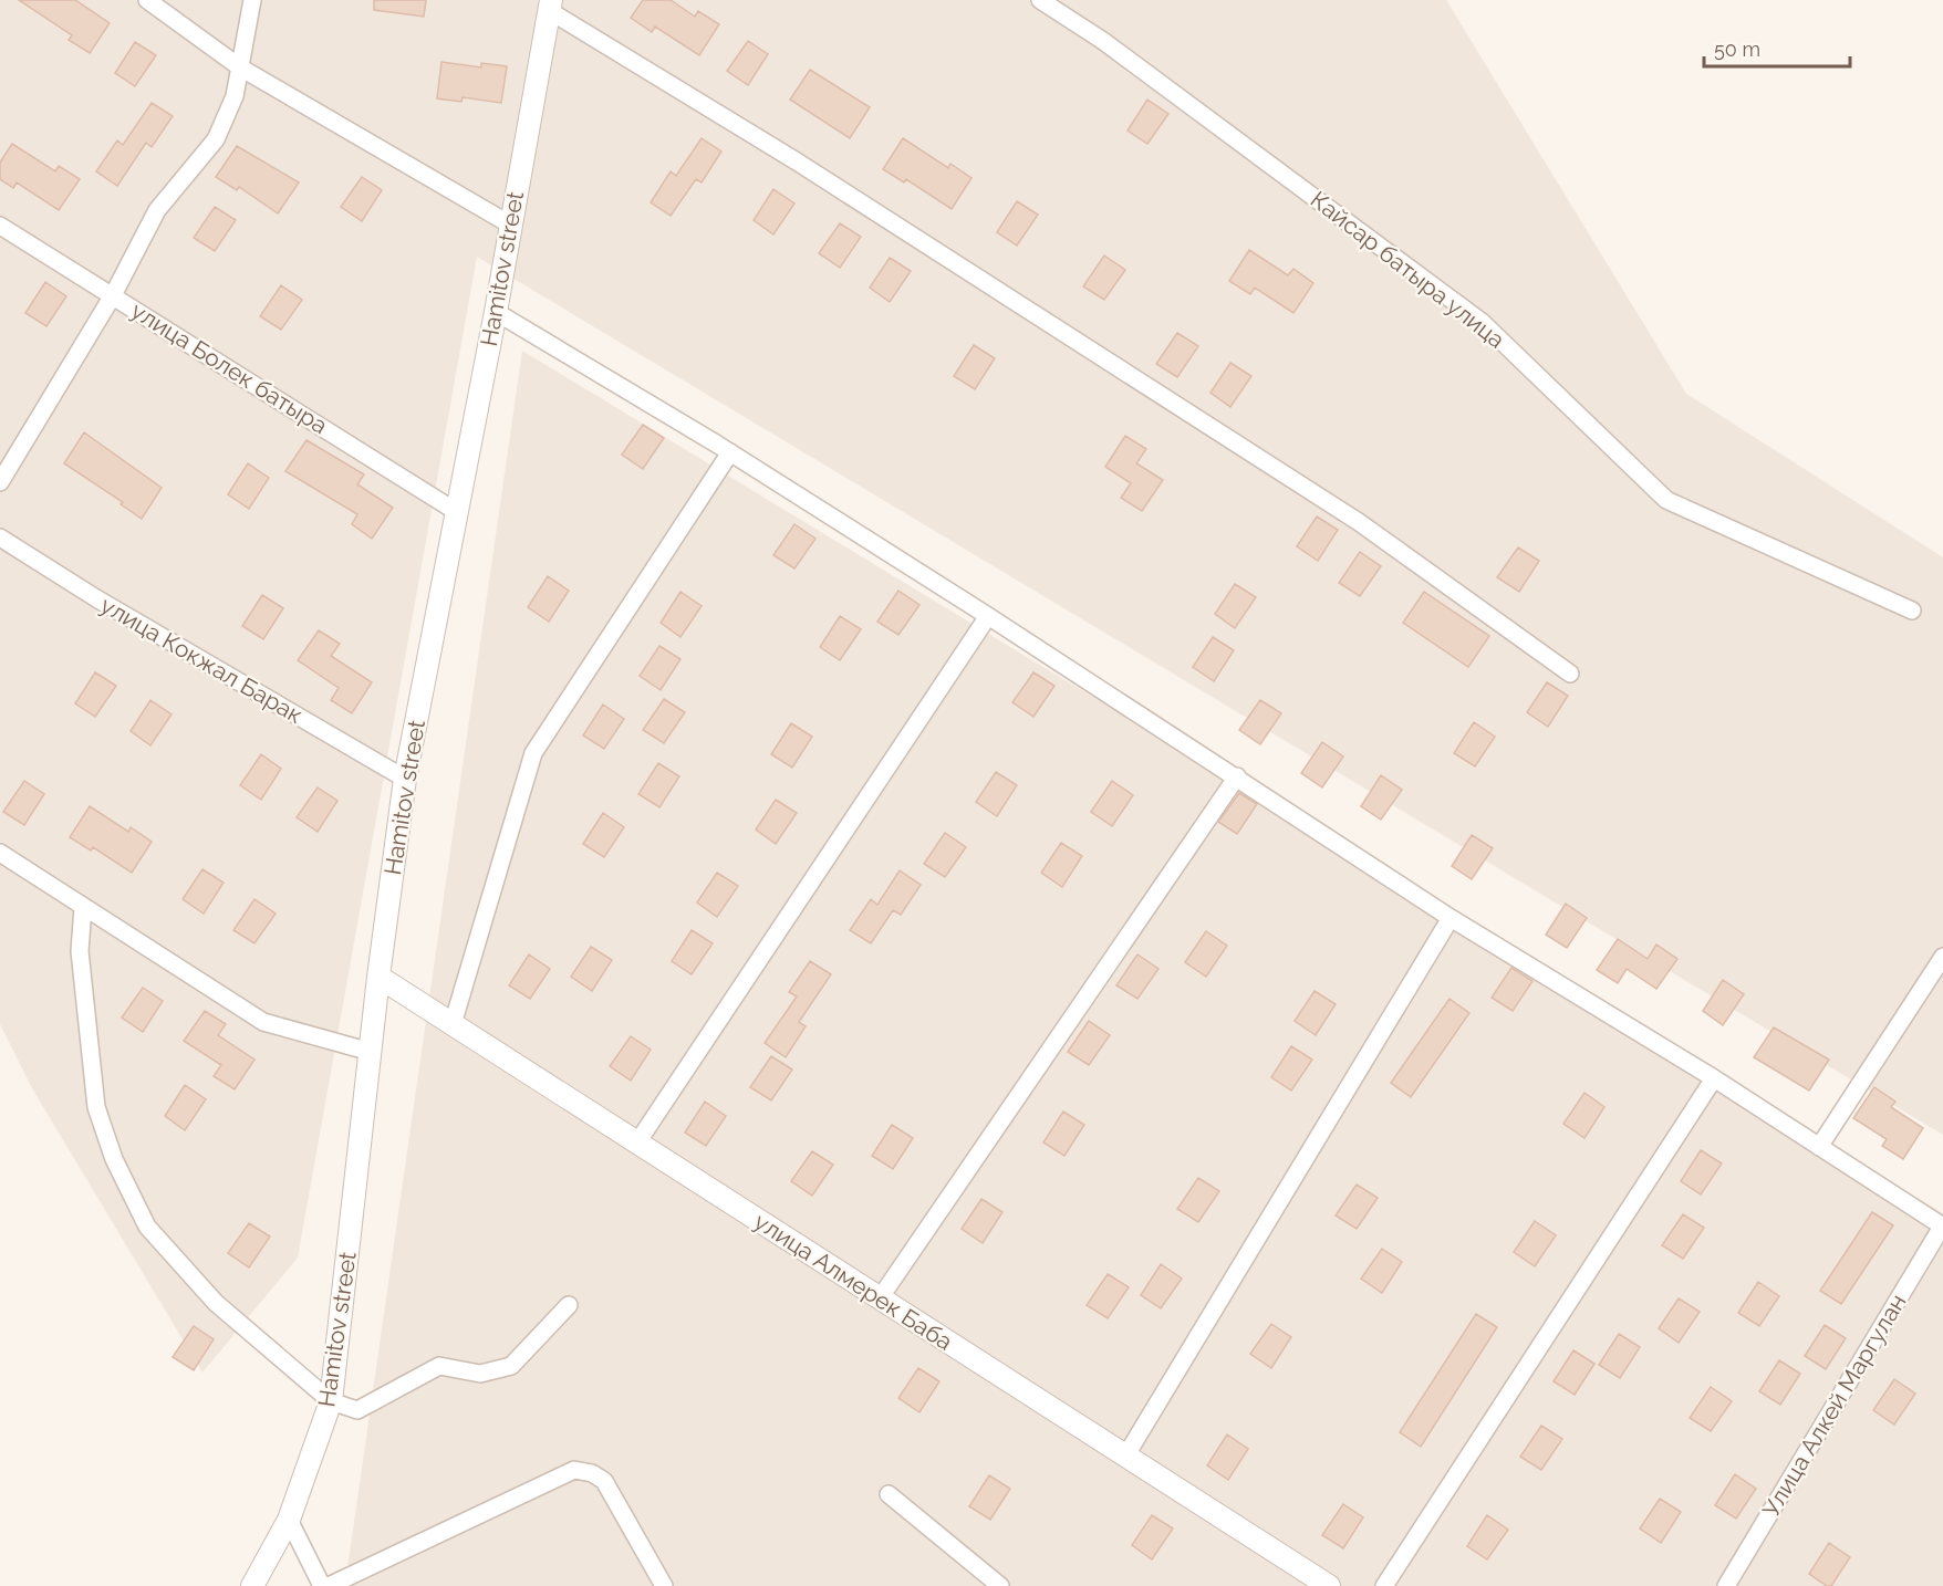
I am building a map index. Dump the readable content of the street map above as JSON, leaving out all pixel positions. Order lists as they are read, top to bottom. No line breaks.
{"streets":{"street":["Hamitov street","Кайсар батыра улица","улица Болек батыра","улица Кокжал Барак","улица Алмерек Баба","Улица Алкей Маргулан"]},"crossings":[["Hamitov street","улица Болек батыра"],["Hamitov street","улица Кокжал Барак"],["Hamitov street","улица Алмерек Баба"]],"scale_bar":"50 m"}
